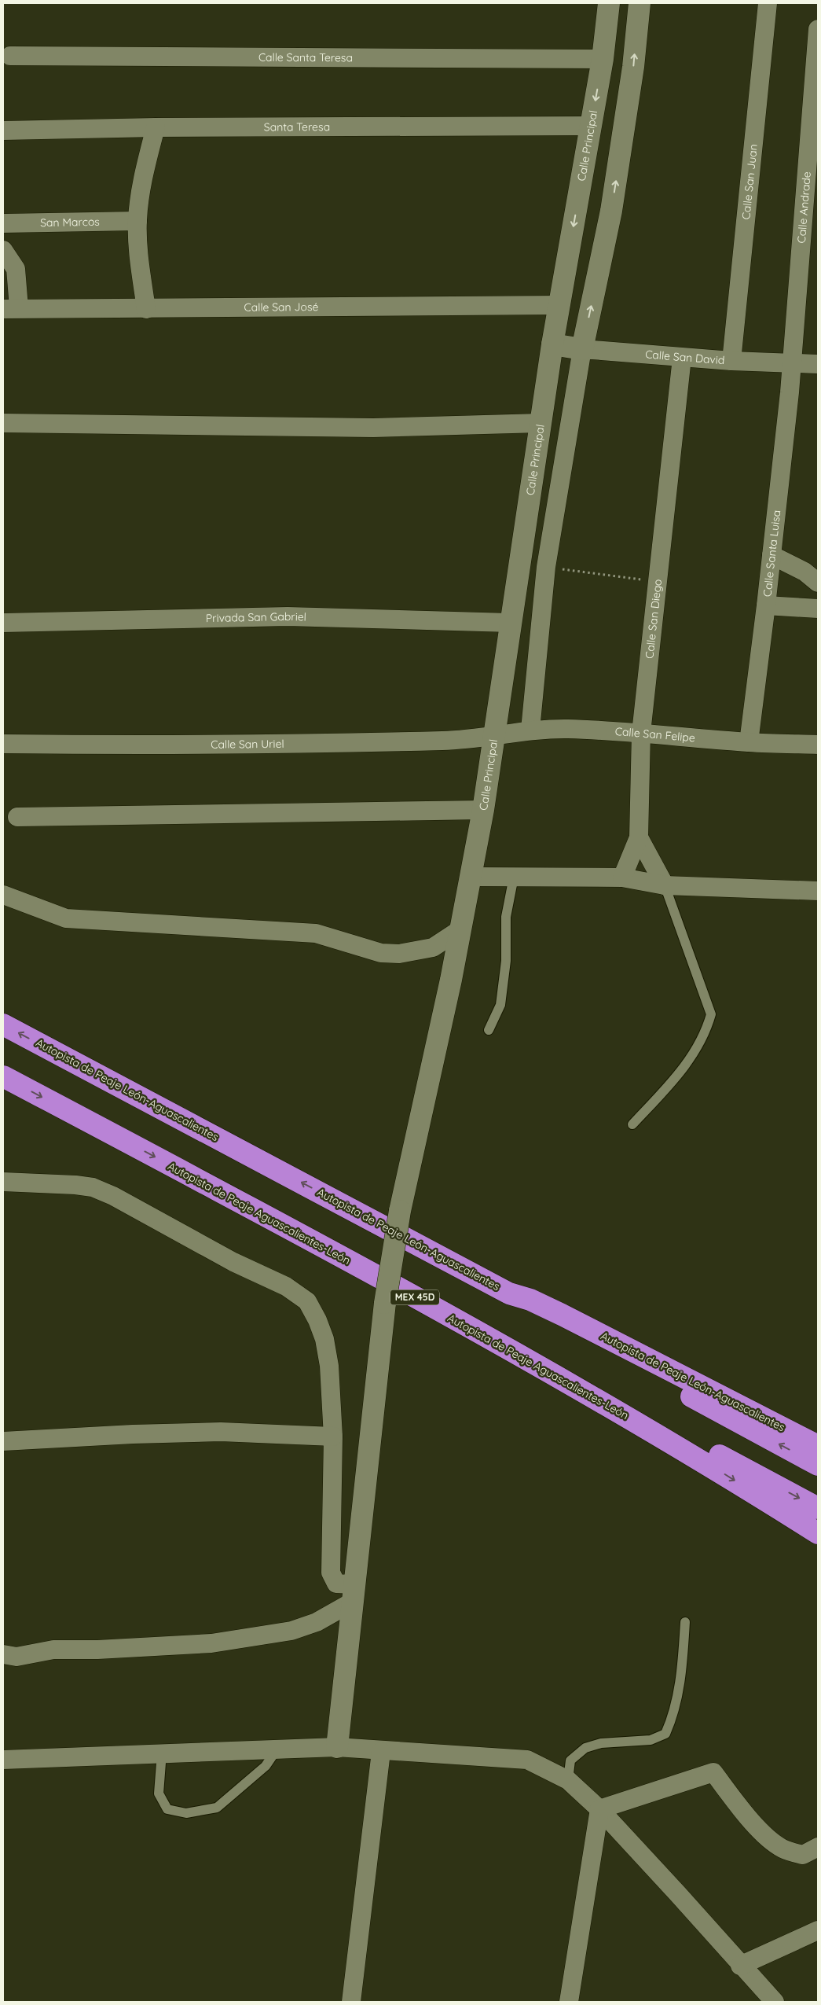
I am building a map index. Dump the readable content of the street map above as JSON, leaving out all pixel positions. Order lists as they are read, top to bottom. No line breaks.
{"streets":{"highway":["Autopista de Peaje León-Aguascalientes","Autopista de Peaje Aguascalientes-León","MEX 45D"],"street":["Calle Santa Teresa","Santa Teresa","Calle Principal","Calle San Juan","Calle Andrade","San Marcos","Calle San José","Calle San David","Calle Santa Luisa","Privada San Gabriel","Calle San Diego","Calle San Felipe","Calle San Uriel"]},"crossings":[["Calle Santa Teresa","Calle Principal"],["Santa Teresa","Calle Principal"],["Calle Principal","Calle San José"],["Calle Principal","Calle San David"],["Calle Principal","Privada San Gabriel"],["Calle Principal","Calle San Felipe"],["Calle Principal","Calle San Uriel"],["Calle San Juan","Calle San David"],["Calle Andrade","Calle San David"],["Calle Andrade","Calle Santa Luisa"],["Calle San David","Calle Santa Luisa"],["Calle San David","Calle San Diego"],["Calle Santa Luisa","Calle San Felipe"],["Calle San Diego","Calle San Felipe"],["Calle San Felipe","Calle San Uriel"]],"one_way":["Autopista de Peaje León-Aguascalientes"]}
